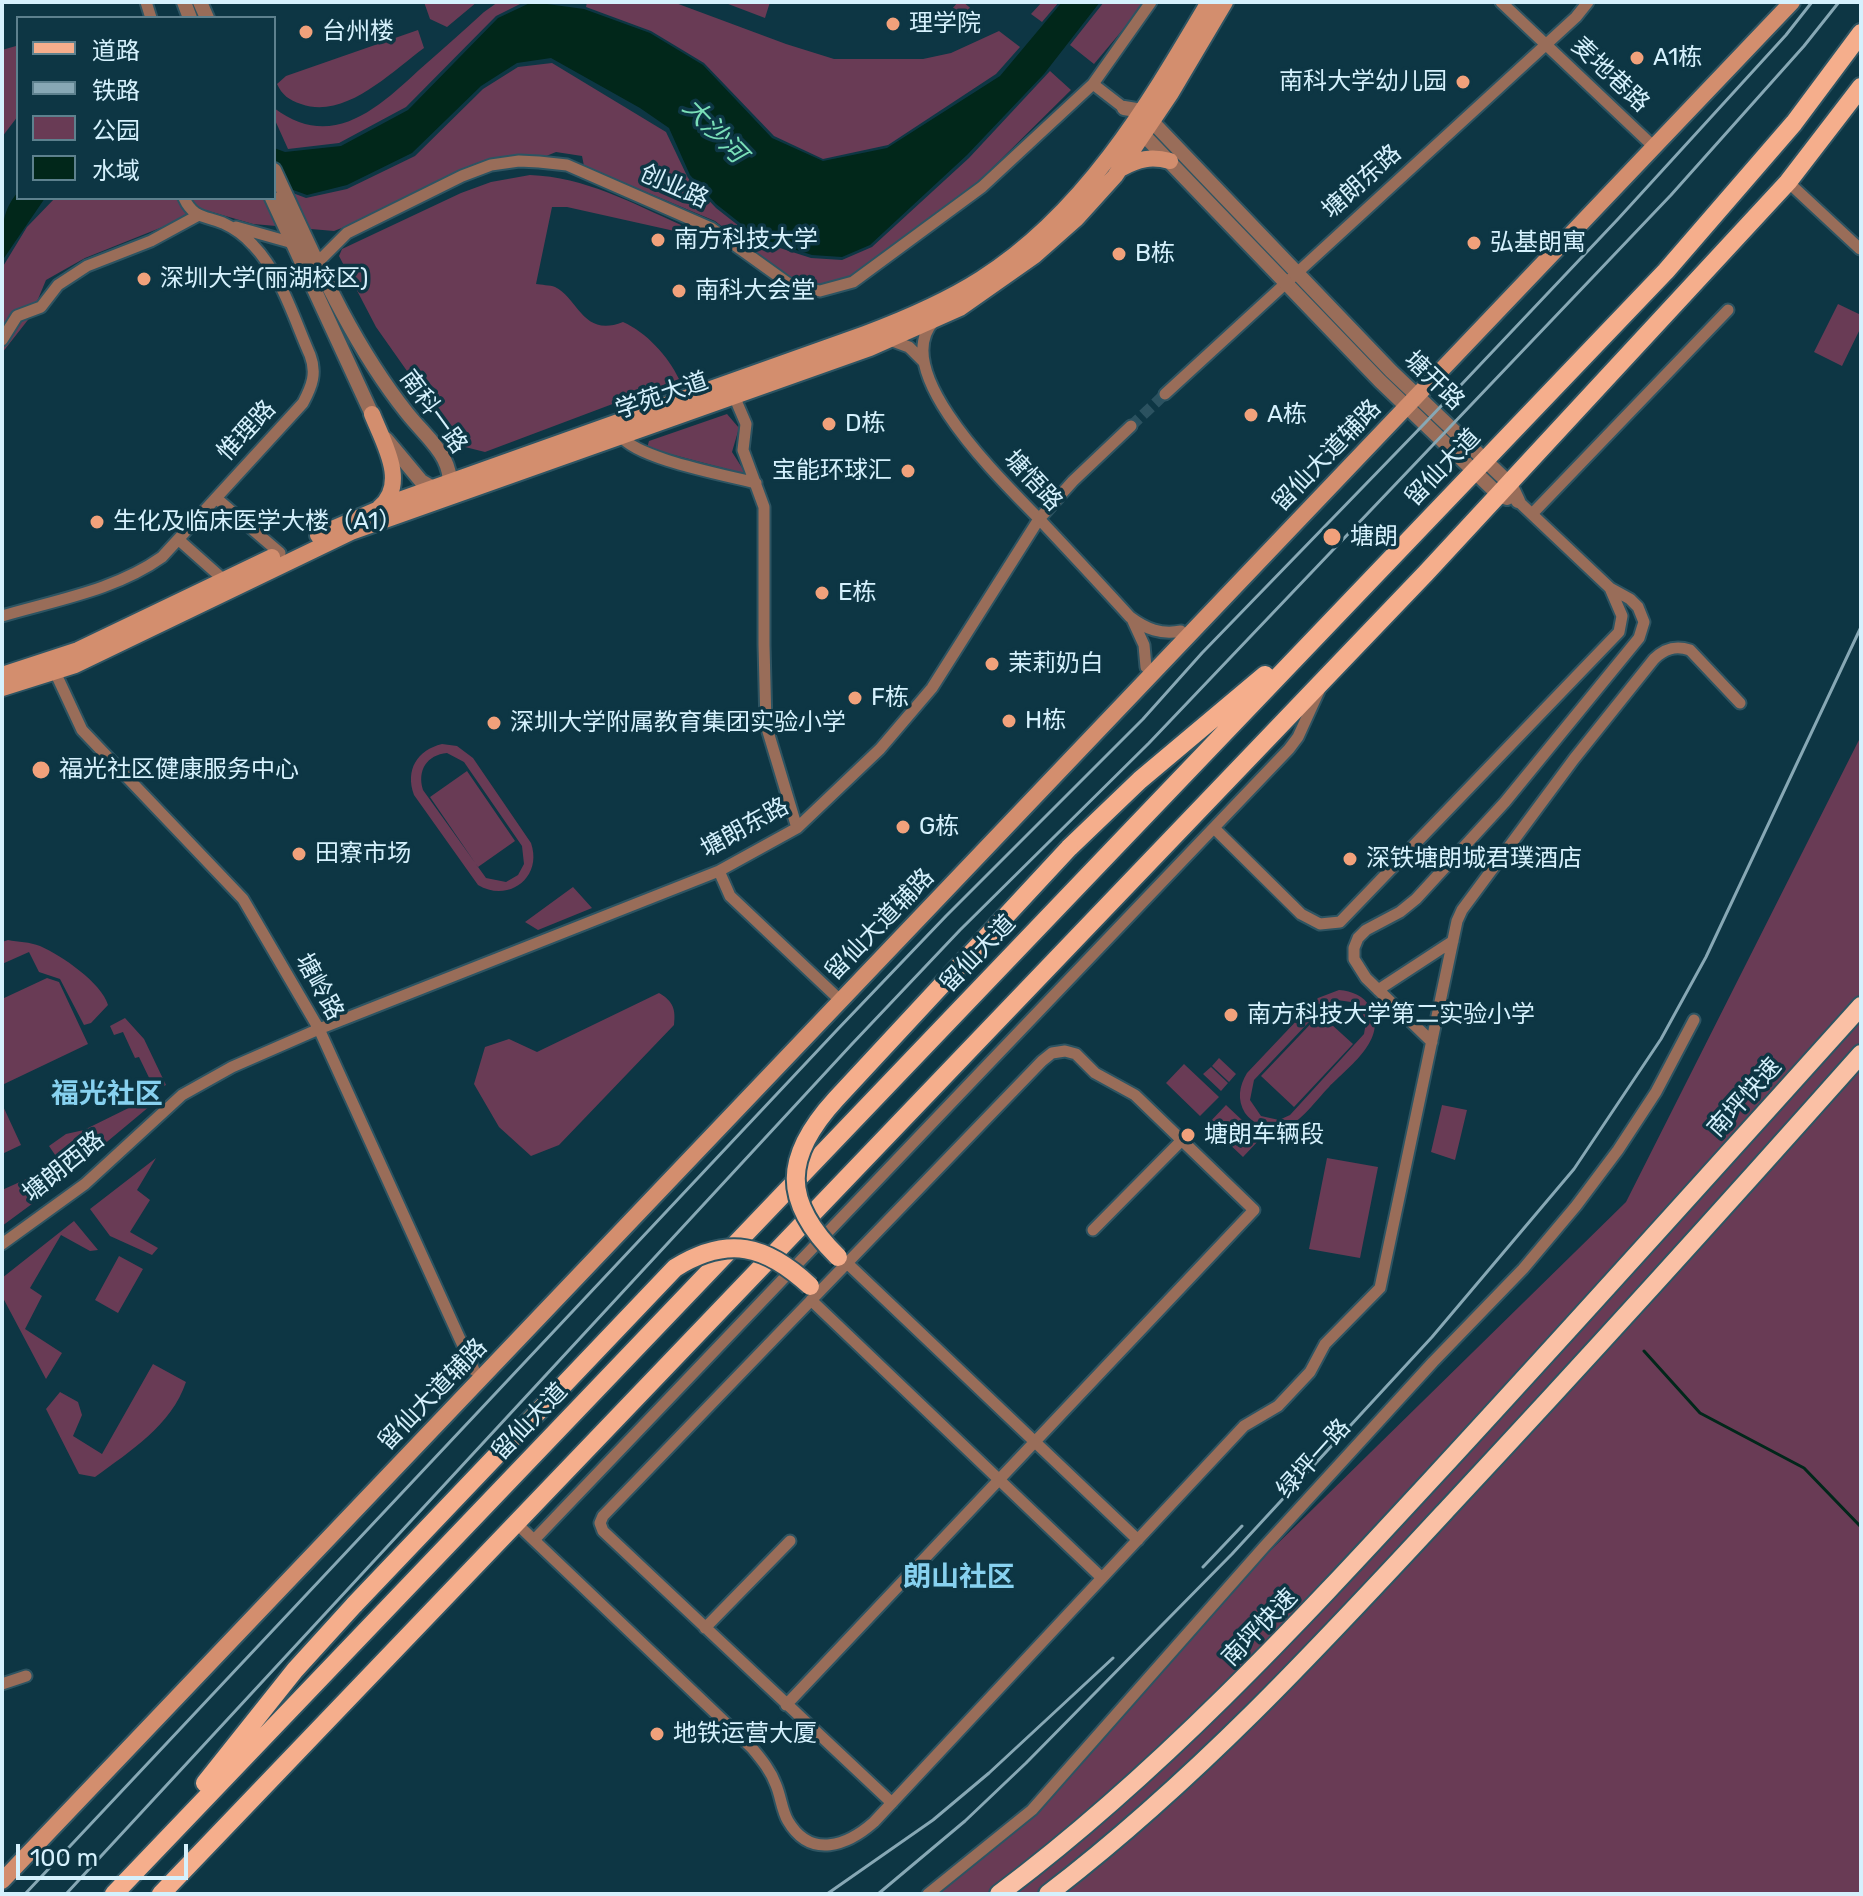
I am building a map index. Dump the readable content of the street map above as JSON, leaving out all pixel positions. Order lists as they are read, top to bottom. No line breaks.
{"streets":{"highway":["南坪快速"],"main road":["学苑大道","留仙大道辅路","留仙大道"],"street":["麦地巷路","塘朗东路","创业路","塘开路","南科一路","惟理路","塘悟路","塘岭路","塘朗西路","绿坪一路"]},"crossings":[["麦地巷路","塘朗东路"],["麦地巷路","留仙大道辅路"],["塘朗东路","塘开路"],["塘朗东路","塘悟路"],["塘朗东路","塘岭路"],["塘朗东路","塘朗西路"],["创业路","南科一路"],["塘开路","学苑大道"],["塘开路","留仙大道辅路"],["塘开路","留仙大道"],["学苑大道","南科一路"],["学苑大道","塘岭路"],["留仙大道辅路","塘悟路"],["留仙大道辅路","塘岭路"],["塘岭路","塘朗西路"]],"districts":["福光社区","朗山社区"],"water":["大沙河"],"places":["理学院","台州楼","A1栋","南科大学幼儿园","南方科技大学","弘基朗寓","B栋","深圳大学(丽湖校区)","南科大会堂","A栋","D栋","宝能环球汇","生化及临床医学大楼（A1）","塘朗","E栋","茉莉奶白","F栋","H栋","深圳大学附属教育集团实验小学","福光社区健康服务中心","G栋","田寮市场","深铁塘朗城君璞酒店","南方科技大学第二实验小学","塘朗车辆段","地铁运营大厦"],"legend":["道路","铁路","公园","水域"],"scale_bar":"100 m"}
